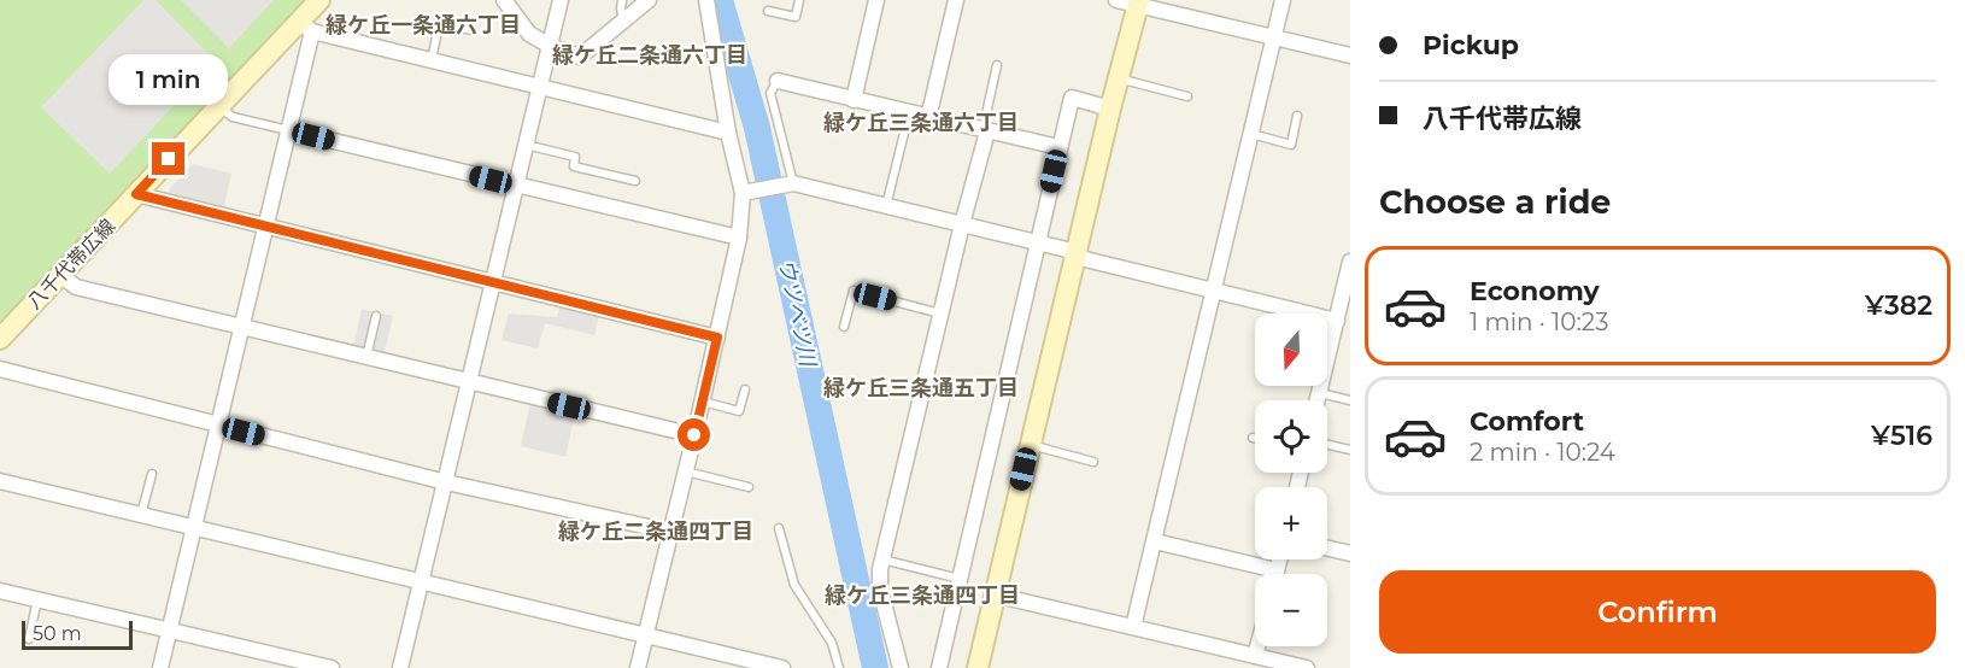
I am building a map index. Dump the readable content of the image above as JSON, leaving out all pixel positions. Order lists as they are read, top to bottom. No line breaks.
{"streets":{"street":["八千代帯広線"]},"districts":["緑ケ丘一条通六丁目","緑ケ丘二条通六丁目","緑ケ丘三条通六丁目","緑ケ丘三条通五丁目","緑ケ丘二条通四丁目","緑ケ丘三条通四丁目"],"water":["ウツベツ川"],"scale_bar":"50 m","north":"bottom","page":{"banner":["Pickup","八千代帯広線"],"bubble":"1 min","heading":"Choose a ride","list":[{"name":"Economy","note":"1 min · 10:23","value":"¥382"},{"name":"Comfort","note":"2 min · 10:24","value":"¥516"}],"map_buttons":["+","−"],"buttons":"Confirm","scale":"50 m"}}
